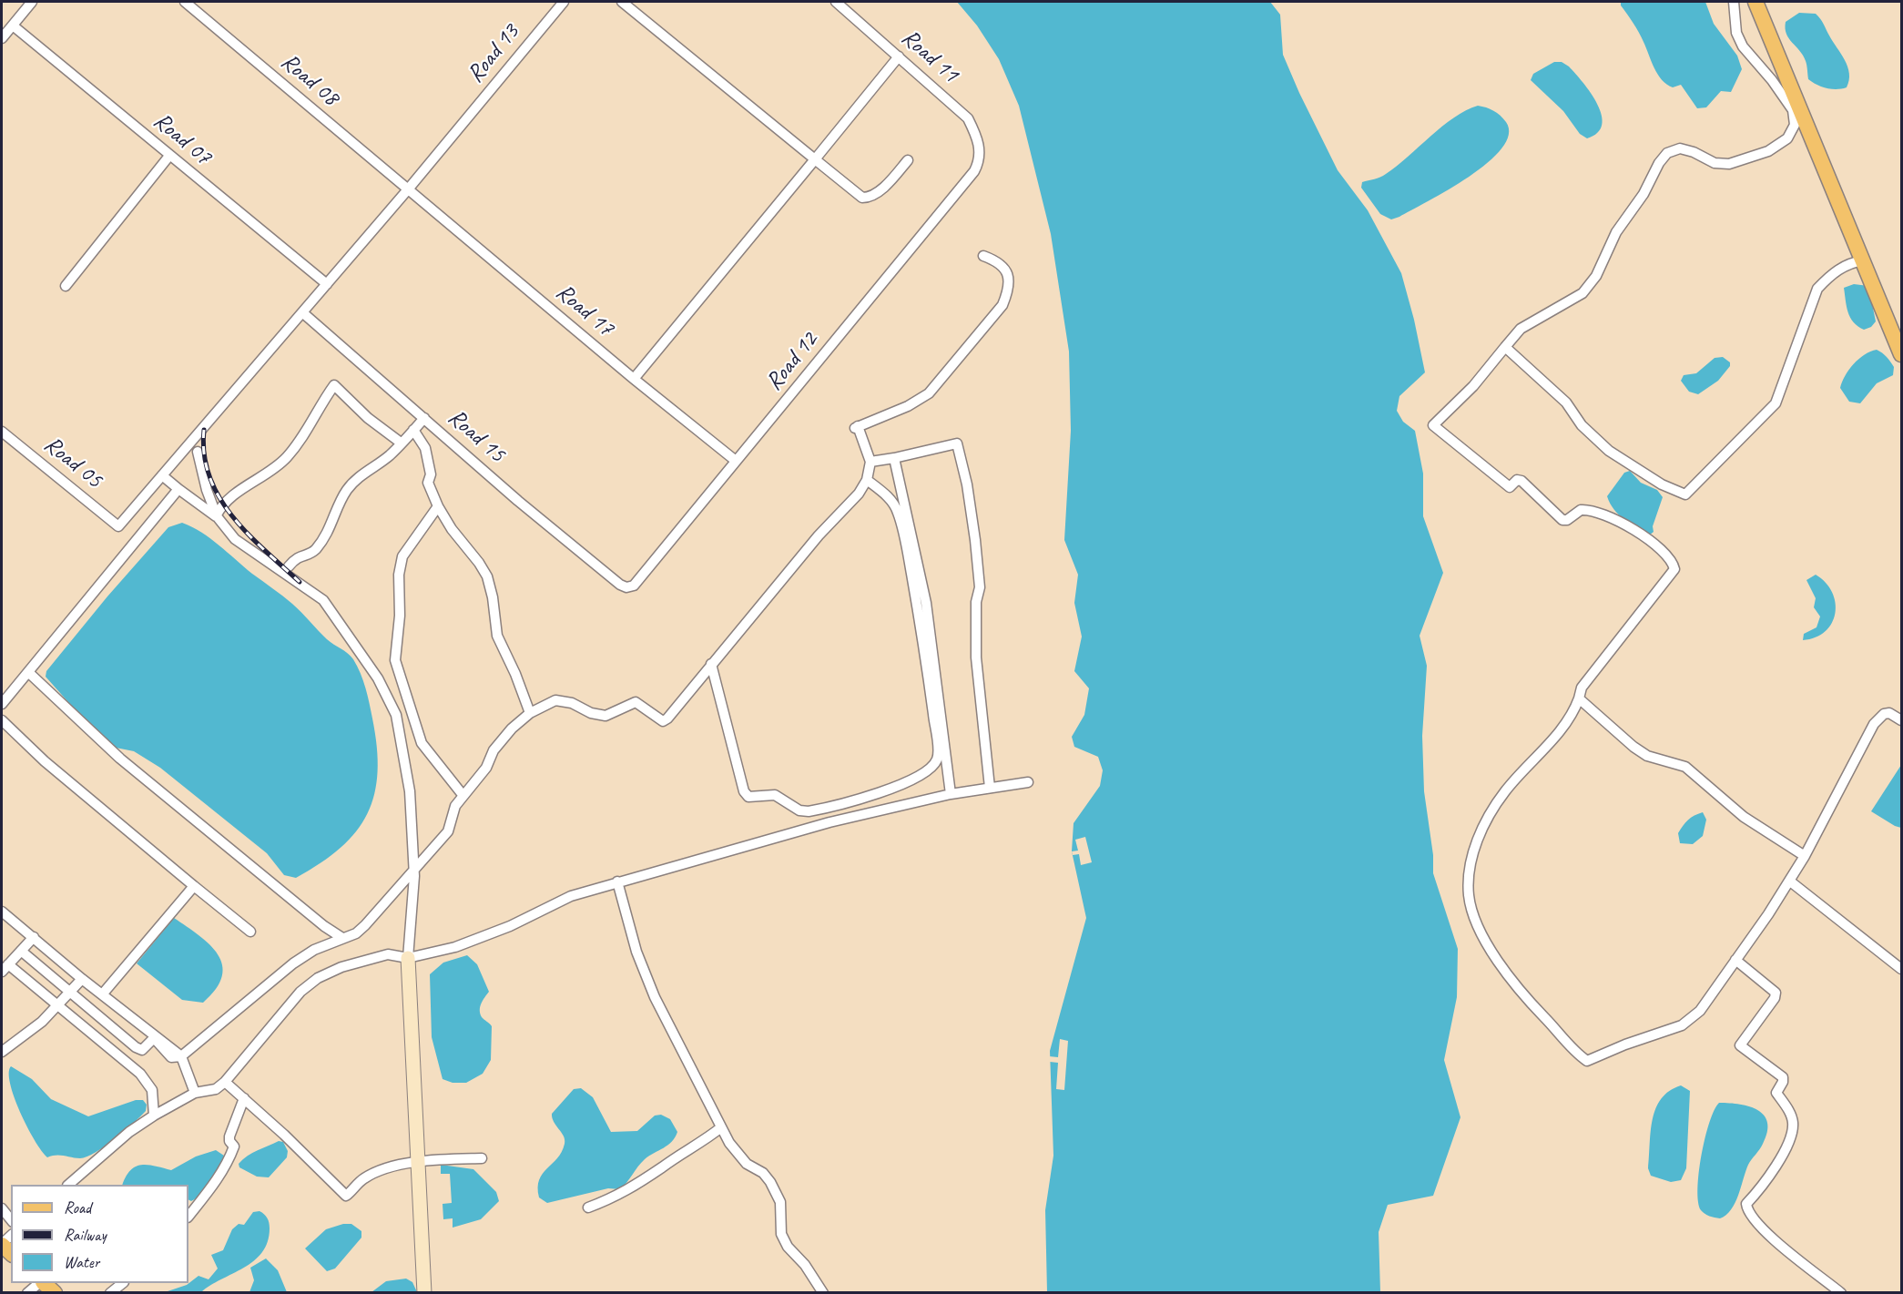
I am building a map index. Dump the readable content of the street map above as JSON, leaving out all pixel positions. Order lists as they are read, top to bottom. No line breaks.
{"streets":{"street":["Road 13","Road 11","Road 08","Road 07","Road 17","Road 12","Road 15","Road 05"]},"crossings":[["Road 13","Road 08"],["Road 13","Road 07"],["Road 13","Road 17"],["Road 13","Road 15"],["Road 13","Road 05"],["Road 11","Road 12"],["Road 08","Road 17"],["Road 17","Road 12"],["Road 12","Road 15"]],"legend":["Road","Railway","Water"]}
